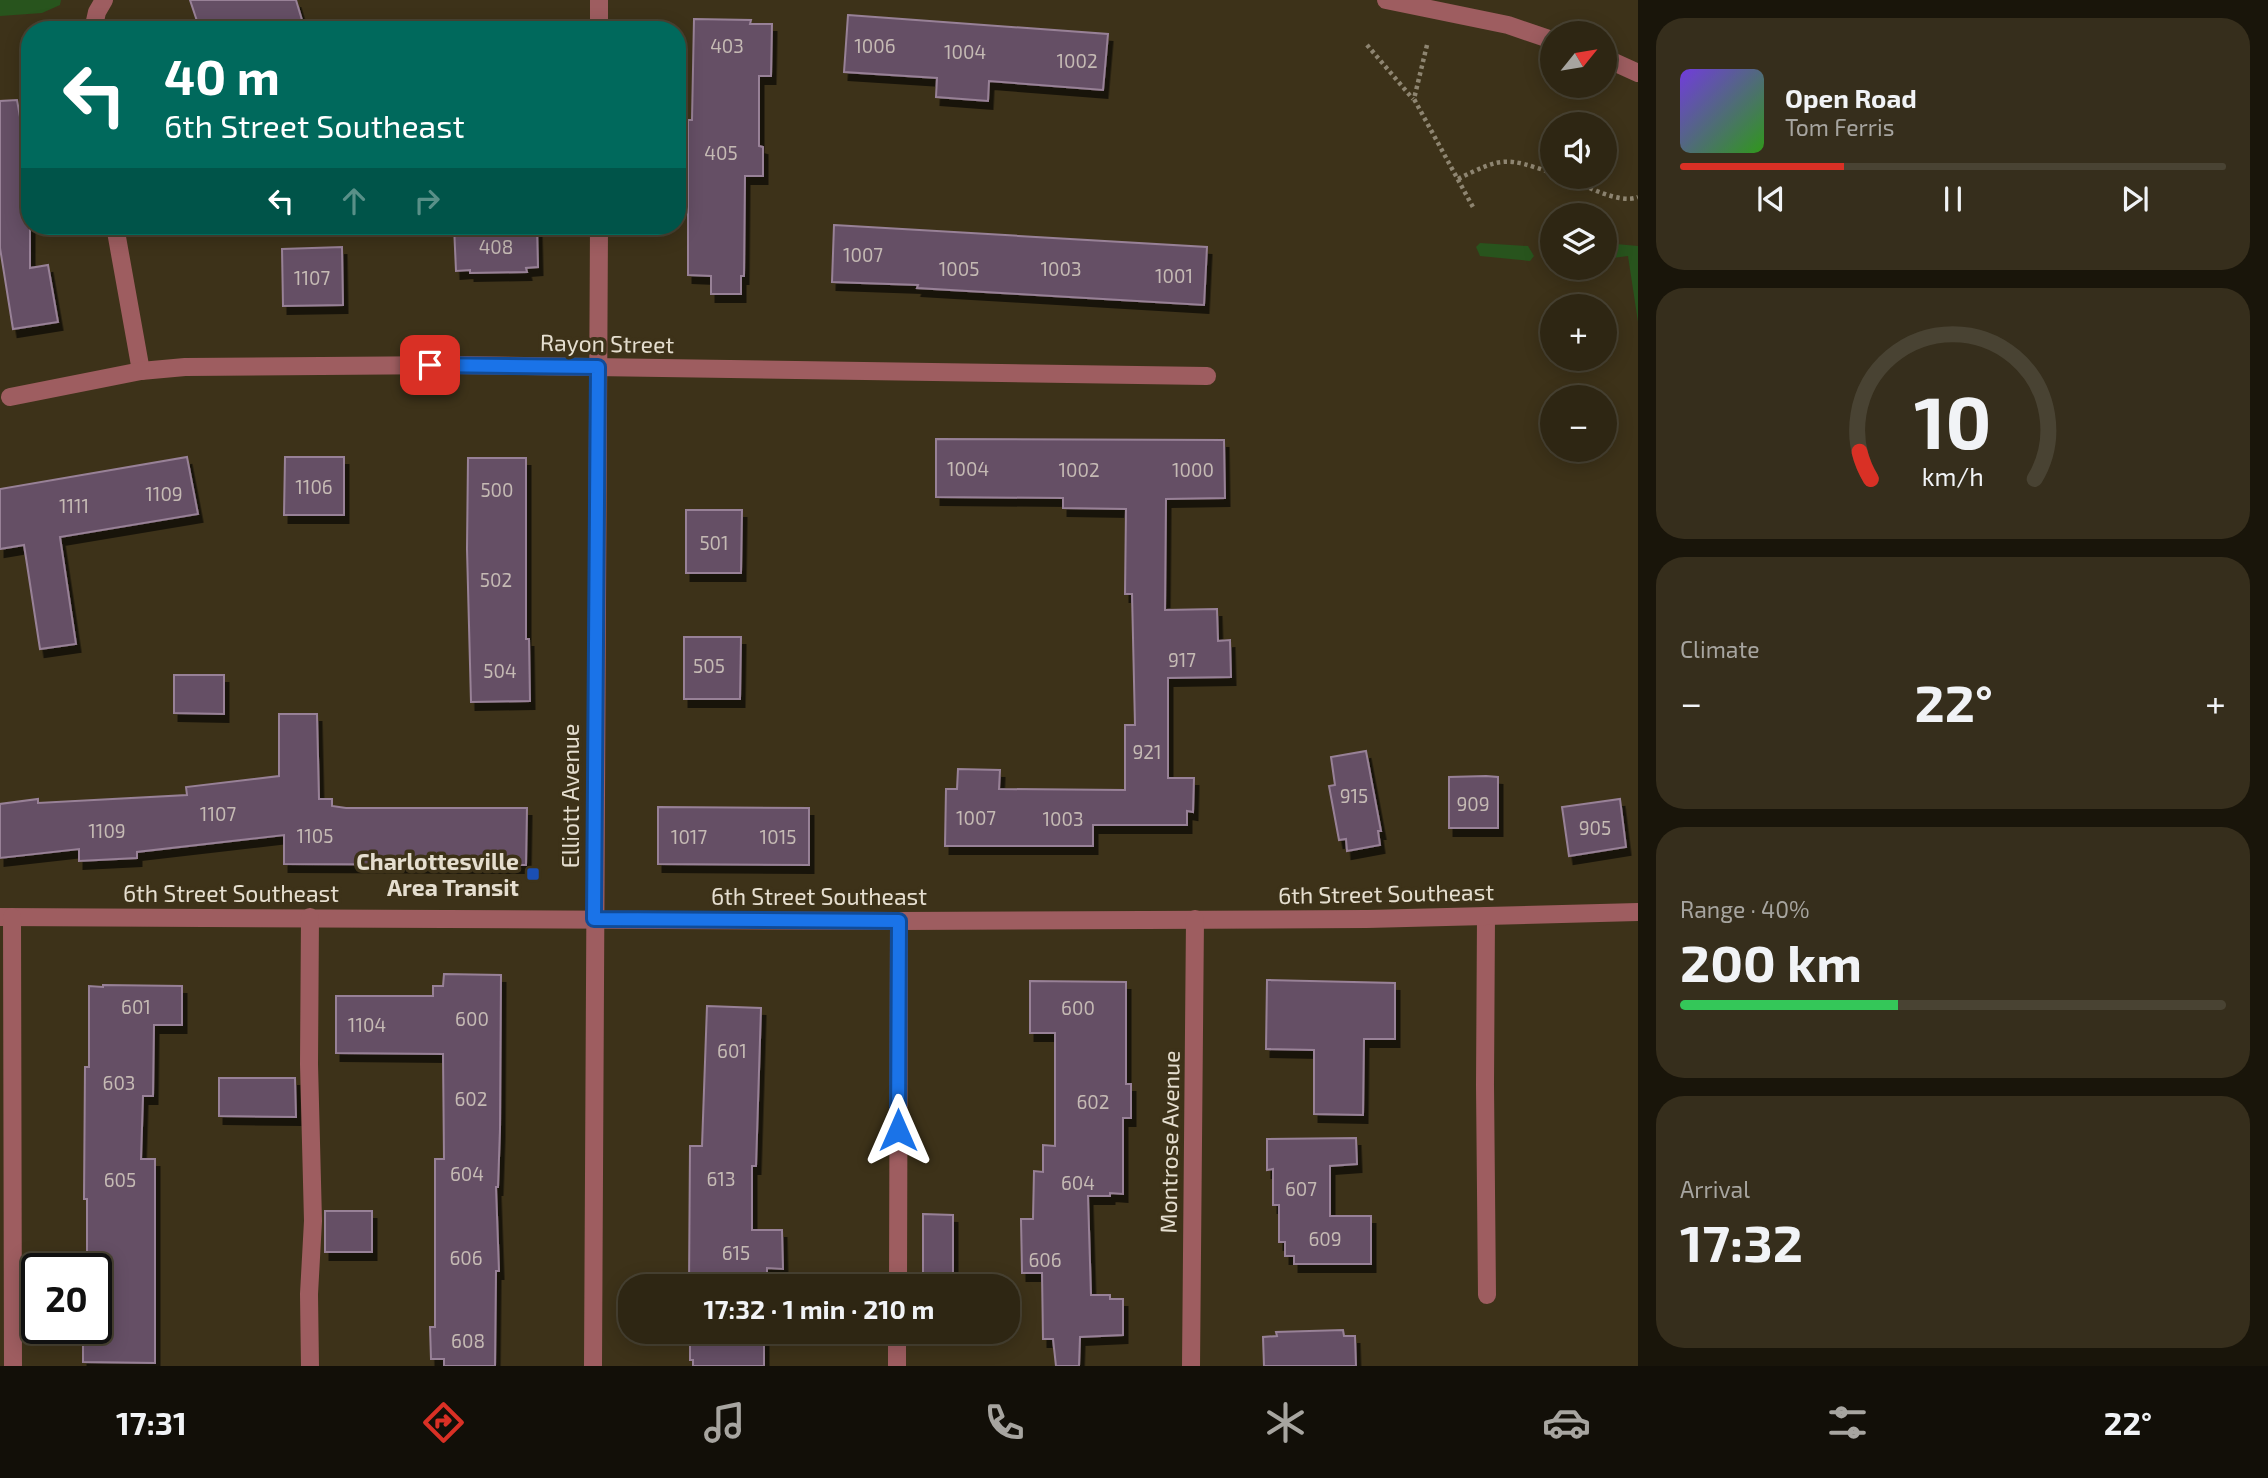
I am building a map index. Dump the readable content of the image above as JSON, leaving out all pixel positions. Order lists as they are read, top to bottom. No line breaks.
{"streets":{"street":["Rayon Street","Elliott Avenue","6th Street Southeast","Montrose Avenue"]},"crossings":[["Rayon Street","Elliott Avenue"],["Elliott Avenue","6th Street Southeast"],["6th Street Southeast","Montrose Avenue"]],"places":{"transit":["Charlottesville Area Transit"]},"house_numbers":["403","1006","1004","1002","405","408","1007","1005","1003","1001","1107","1004","1002","1000","1106","500","1109","1111","501","502","917","505","504","921","915","909","1107","1007","1003","905","1109","1105","1017","1015","601","600","600","1104","601","603","602","602","604","613","605","604","607","609","615","606","606","608"],"north":"top right","page":{"map_buttons":["+","−"],"turn":["40 m","6th Street Southeast"],"song":["Open Road","Tom Ferris"],"tile":["Climate",["Range · 40%","200 km"],["Arrival","17:32"]],"heat":["−","22°","+"],"limit":"20","trip":"17:32 · 1 min · 210 m","tabs":["17:31","22°"],"gauge":["10","km/h"]}}
